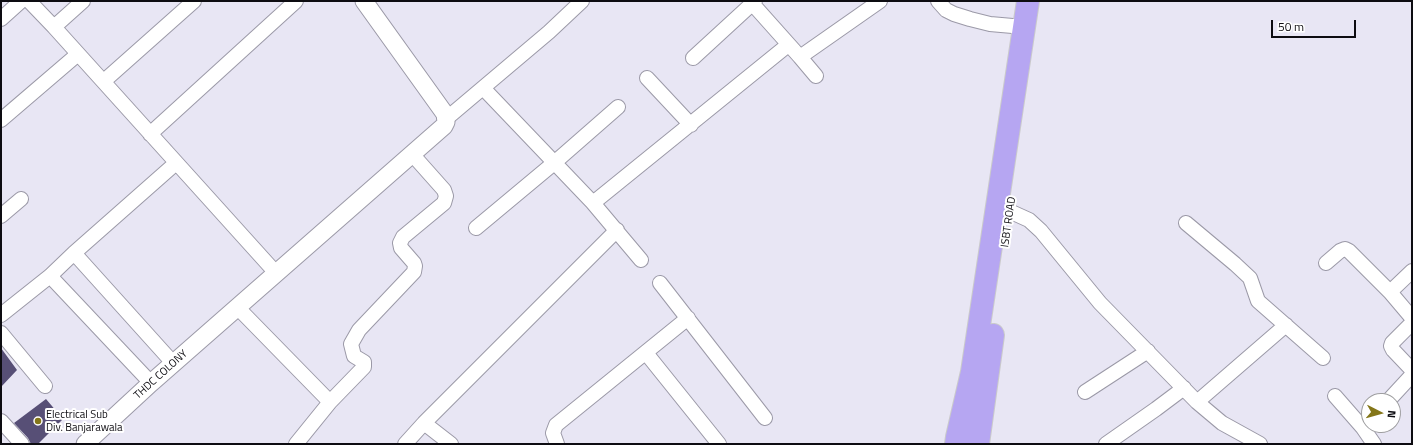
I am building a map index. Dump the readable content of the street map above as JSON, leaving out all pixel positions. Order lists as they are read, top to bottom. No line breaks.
{"streets":{"highway":["ISBT ROAD"],"street":["THDC COLONY"]},"places":["Electrical Sub Div. Banjarawala"],"scale_bar":"50 m","north":"right"}
